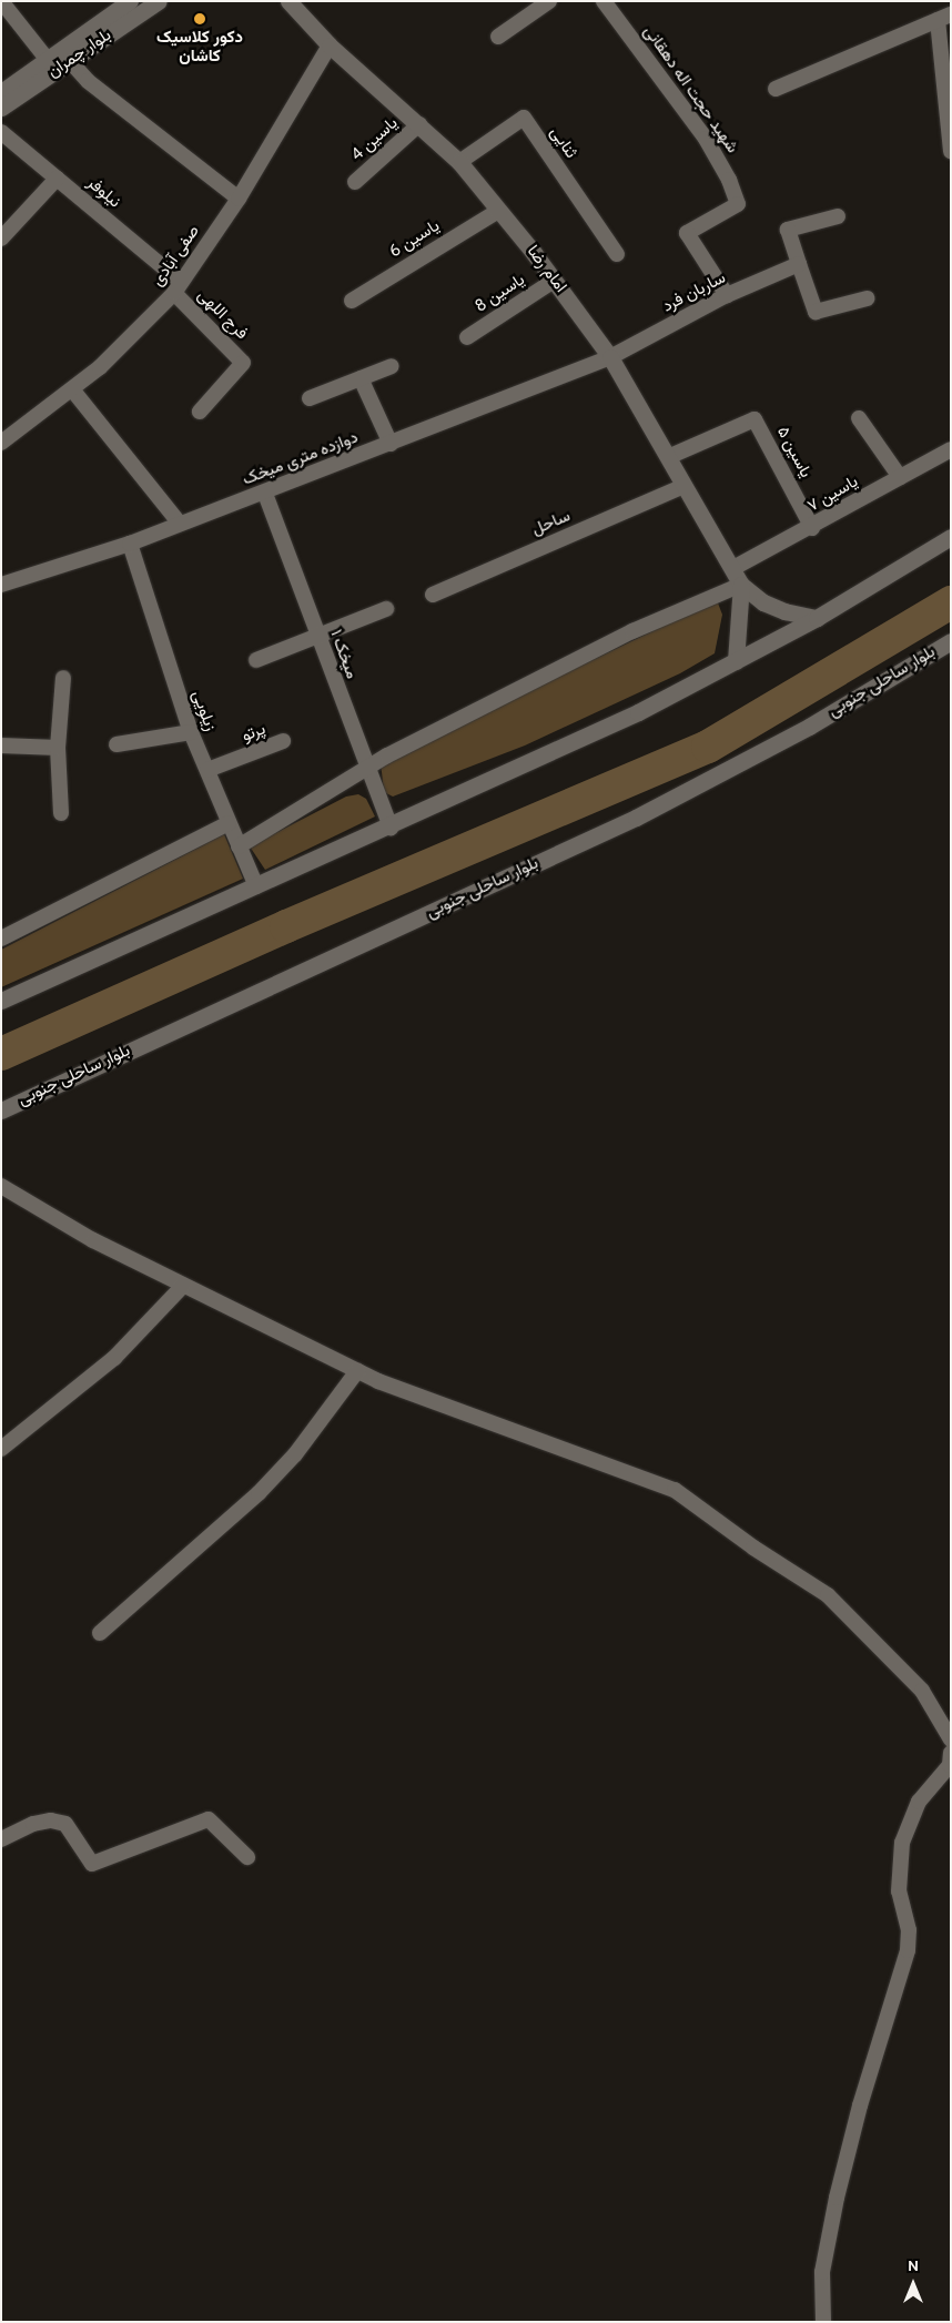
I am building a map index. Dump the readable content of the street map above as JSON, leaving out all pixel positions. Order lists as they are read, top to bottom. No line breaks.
{"streets":{"main road":["بلوار چمران","امام رضا","بلوار ساحلی جنوبی"],"street":["شهید حجت اله دهقانی","یاسین 4","ثنایی","نیلوفر","یاسین 6","صفی آبادی","ساربان فرد","یاسین 8","فرج اللهی","یاسین ۵","دوازده متری میخک","یاسین ۷","ساحل","میخک ۱","زیلویی","پرتو"]},"crossings":[["شهید حجت اله دهقانی","ساربان فرد"],["یاسین 4","امام رضا"],["ثنایی","امام رضا"],["نیلوفر","صفی آبادی"],["نیلوفر","فرج اللهی"],["یاسین 6","امام رضا"],["صفی آبادی","امام رضا"],["صفی آبادی","فرج اللهی"],["امام رضا","ساربان فرد"],["امام رضا","یاسین 8"],["امام رضا","یاسین ۵"],["امام رضا","دوازده متری میخک"],["امام رضا","یاسین ۷"],["امام رضا","ساحل"],["ساربان فرد","دوازده متری میخک"],["یاسین ۵","یاسین ۷"],["دوازده متری میخک","میخک ۱"],["دوازده متری میخک","زیلویی"],["زیلویی","پرتو"]],"places":["دکور کلاسیک کاشان"],"north":"top"}
